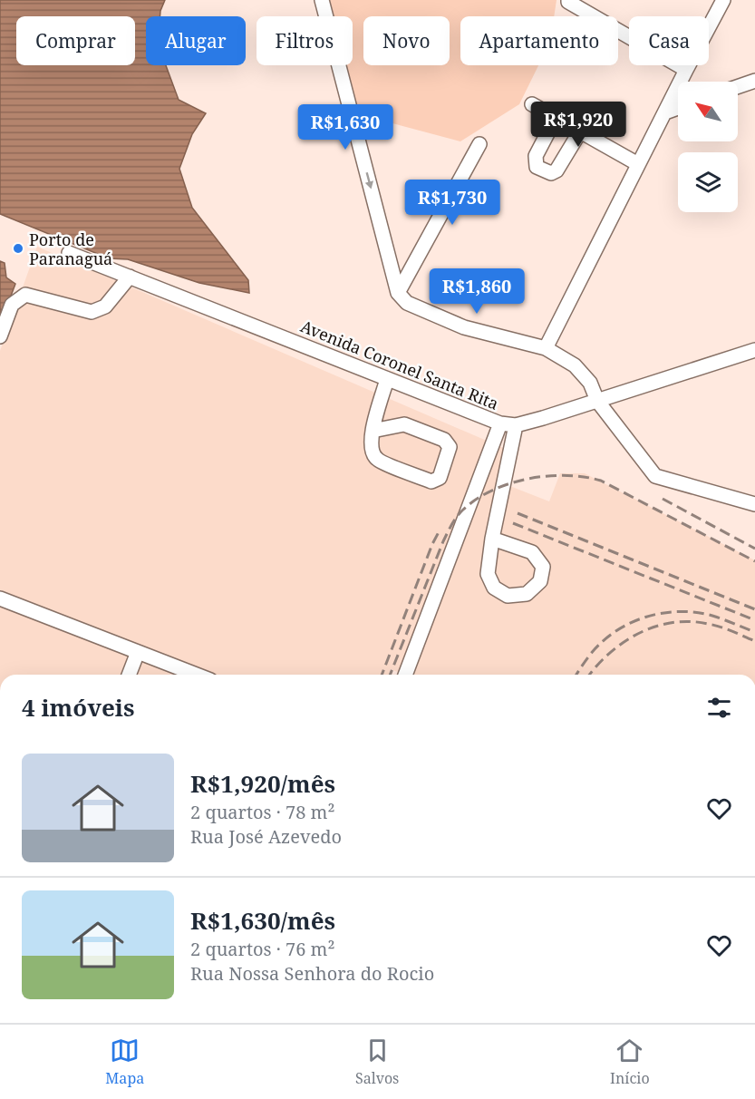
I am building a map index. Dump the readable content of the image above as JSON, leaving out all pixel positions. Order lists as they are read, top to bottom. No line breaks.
{"streets":{"street":["Avenida Coronel Santa Rita"]},"places":["Porto de Paranaguá"],"north":"top left","page":{"chip":["Comprar","Alugar","Filtros","Novo","Apartamento","Casa"],"price":["R$1,920","R$1,630","R$1,730","R$1,860"],"heading":"4 imóveis","list":[{"name":"R$1,920/mês","note":"2 quartos · 78 m² · Rua José Azevedo"},{"name":"R$1,630/mês","note":"2 quartos · 76 m² · Rua Nossa Senhora do Rocio"}],"tabs":["Mapa","Salvos","Início"]}}
